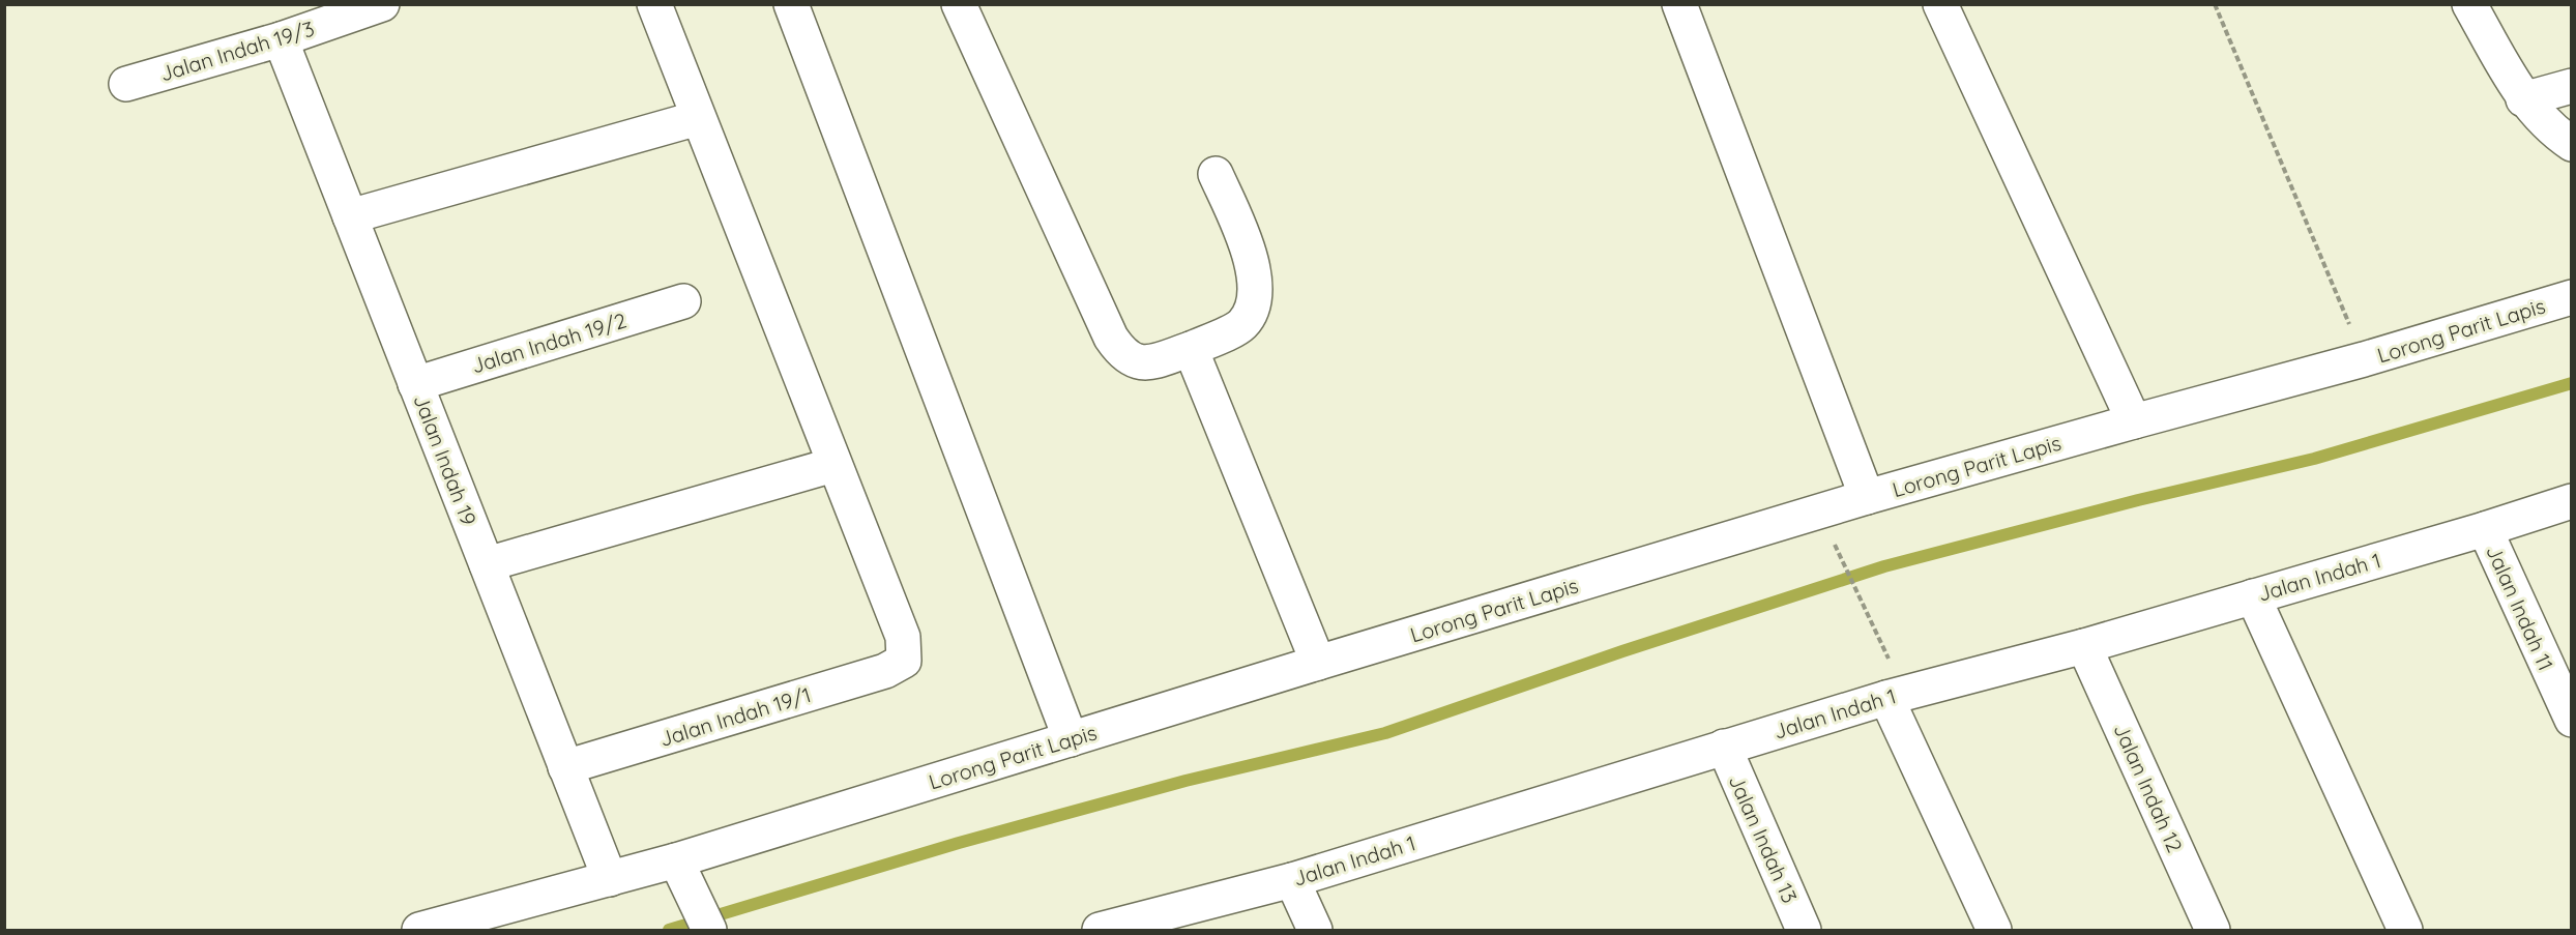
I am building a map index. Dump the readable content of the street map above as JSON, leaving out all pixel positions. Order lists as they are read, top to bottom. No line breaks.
{"streets":{"street":["Jalan Indah 19/3","Lorong Parit Lapis","Jalan Indah 19/2","Jalan Indah 19","Jalan Indah 1","Jalan Indah 11","Jalan Indah 19/1","Jalan Indah 12","Jalan Indah 13"]},"crossings":[["Jalan Indah 19/3","Jalan Indah 19"],["Lorong Parit Lapis","Jalan Indah 19"],["Jalan Indah 19/2","Jalan Indah 19"],["Jalan Indah 19","Jalan Indah 19/1"],["Jalan Indah 1","Jalan Indah 11"],["Jalan Indah 1","Jalan Indah 12"],["Jalan Indah 1","Jalan Indah 13"]]}
